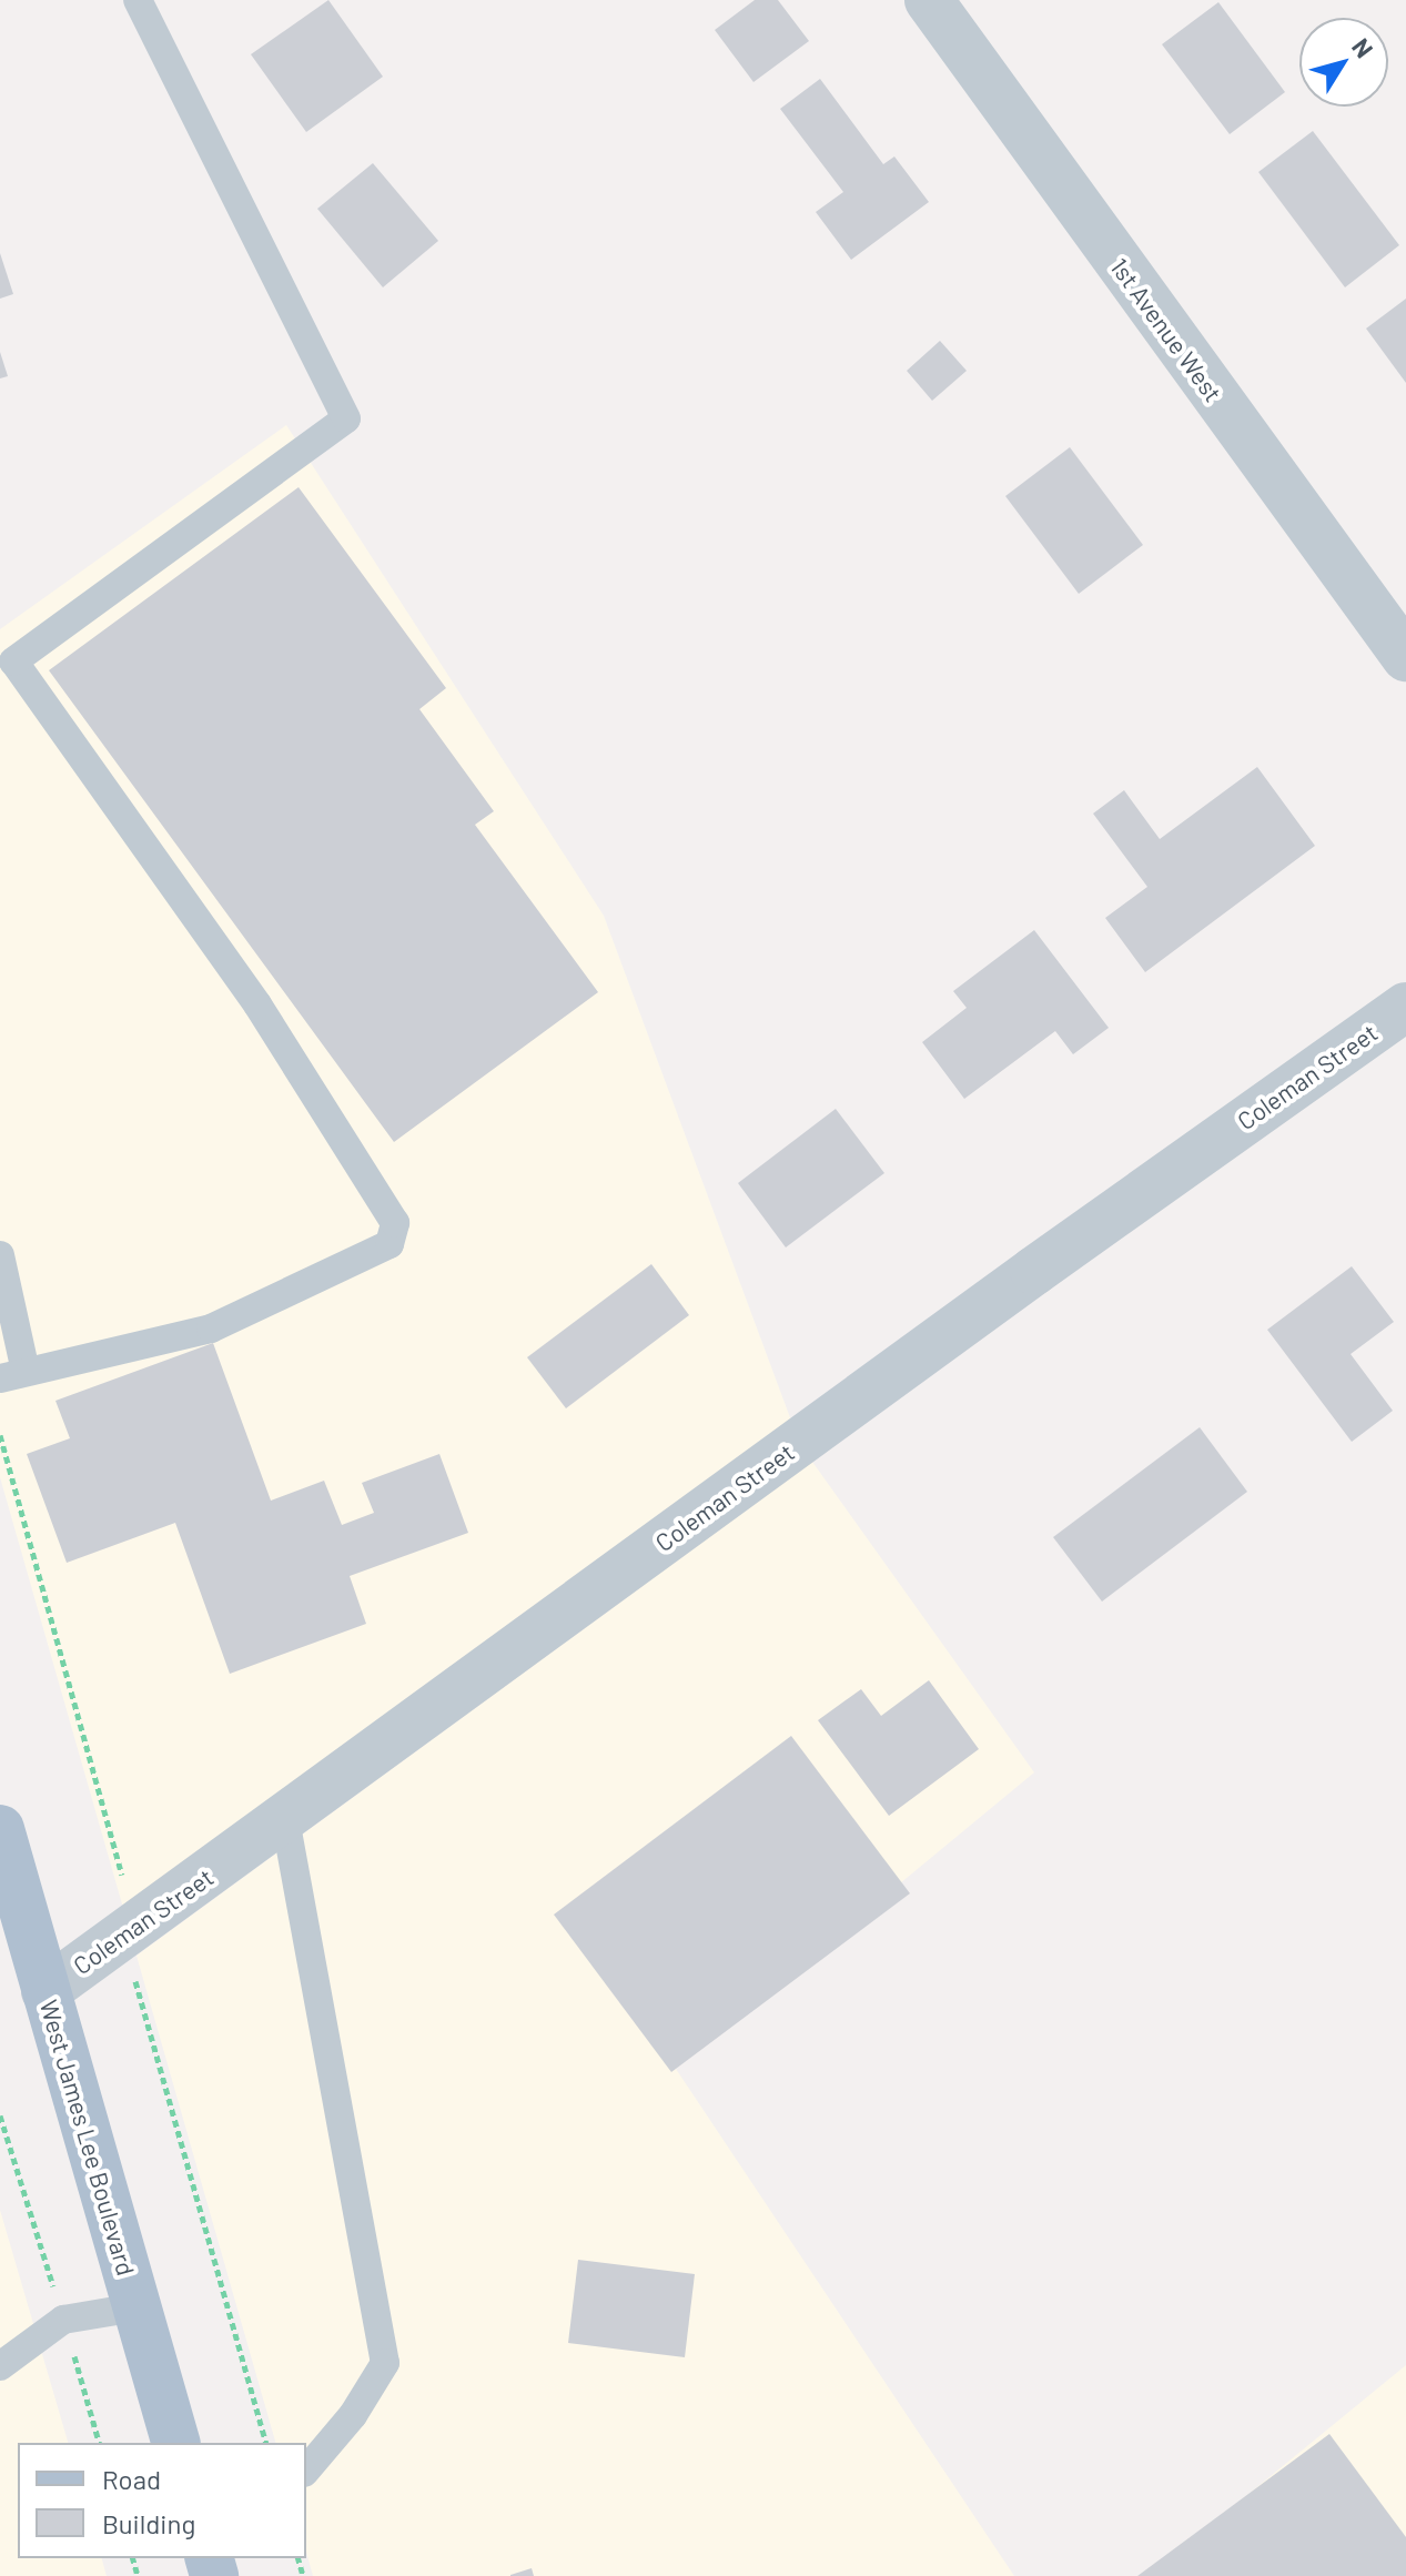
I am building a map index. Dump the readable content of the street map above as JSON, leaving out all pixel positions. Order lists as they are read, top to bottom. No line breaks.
{"streets":{"main road":["West James Lee Boulevard"],"street":["1st Avenue West","Coleman Street"]},"crossings":[["Coleman Street","West James Lee Boulevard"]],"legend":["Road","Building"],"north":"top right"}
